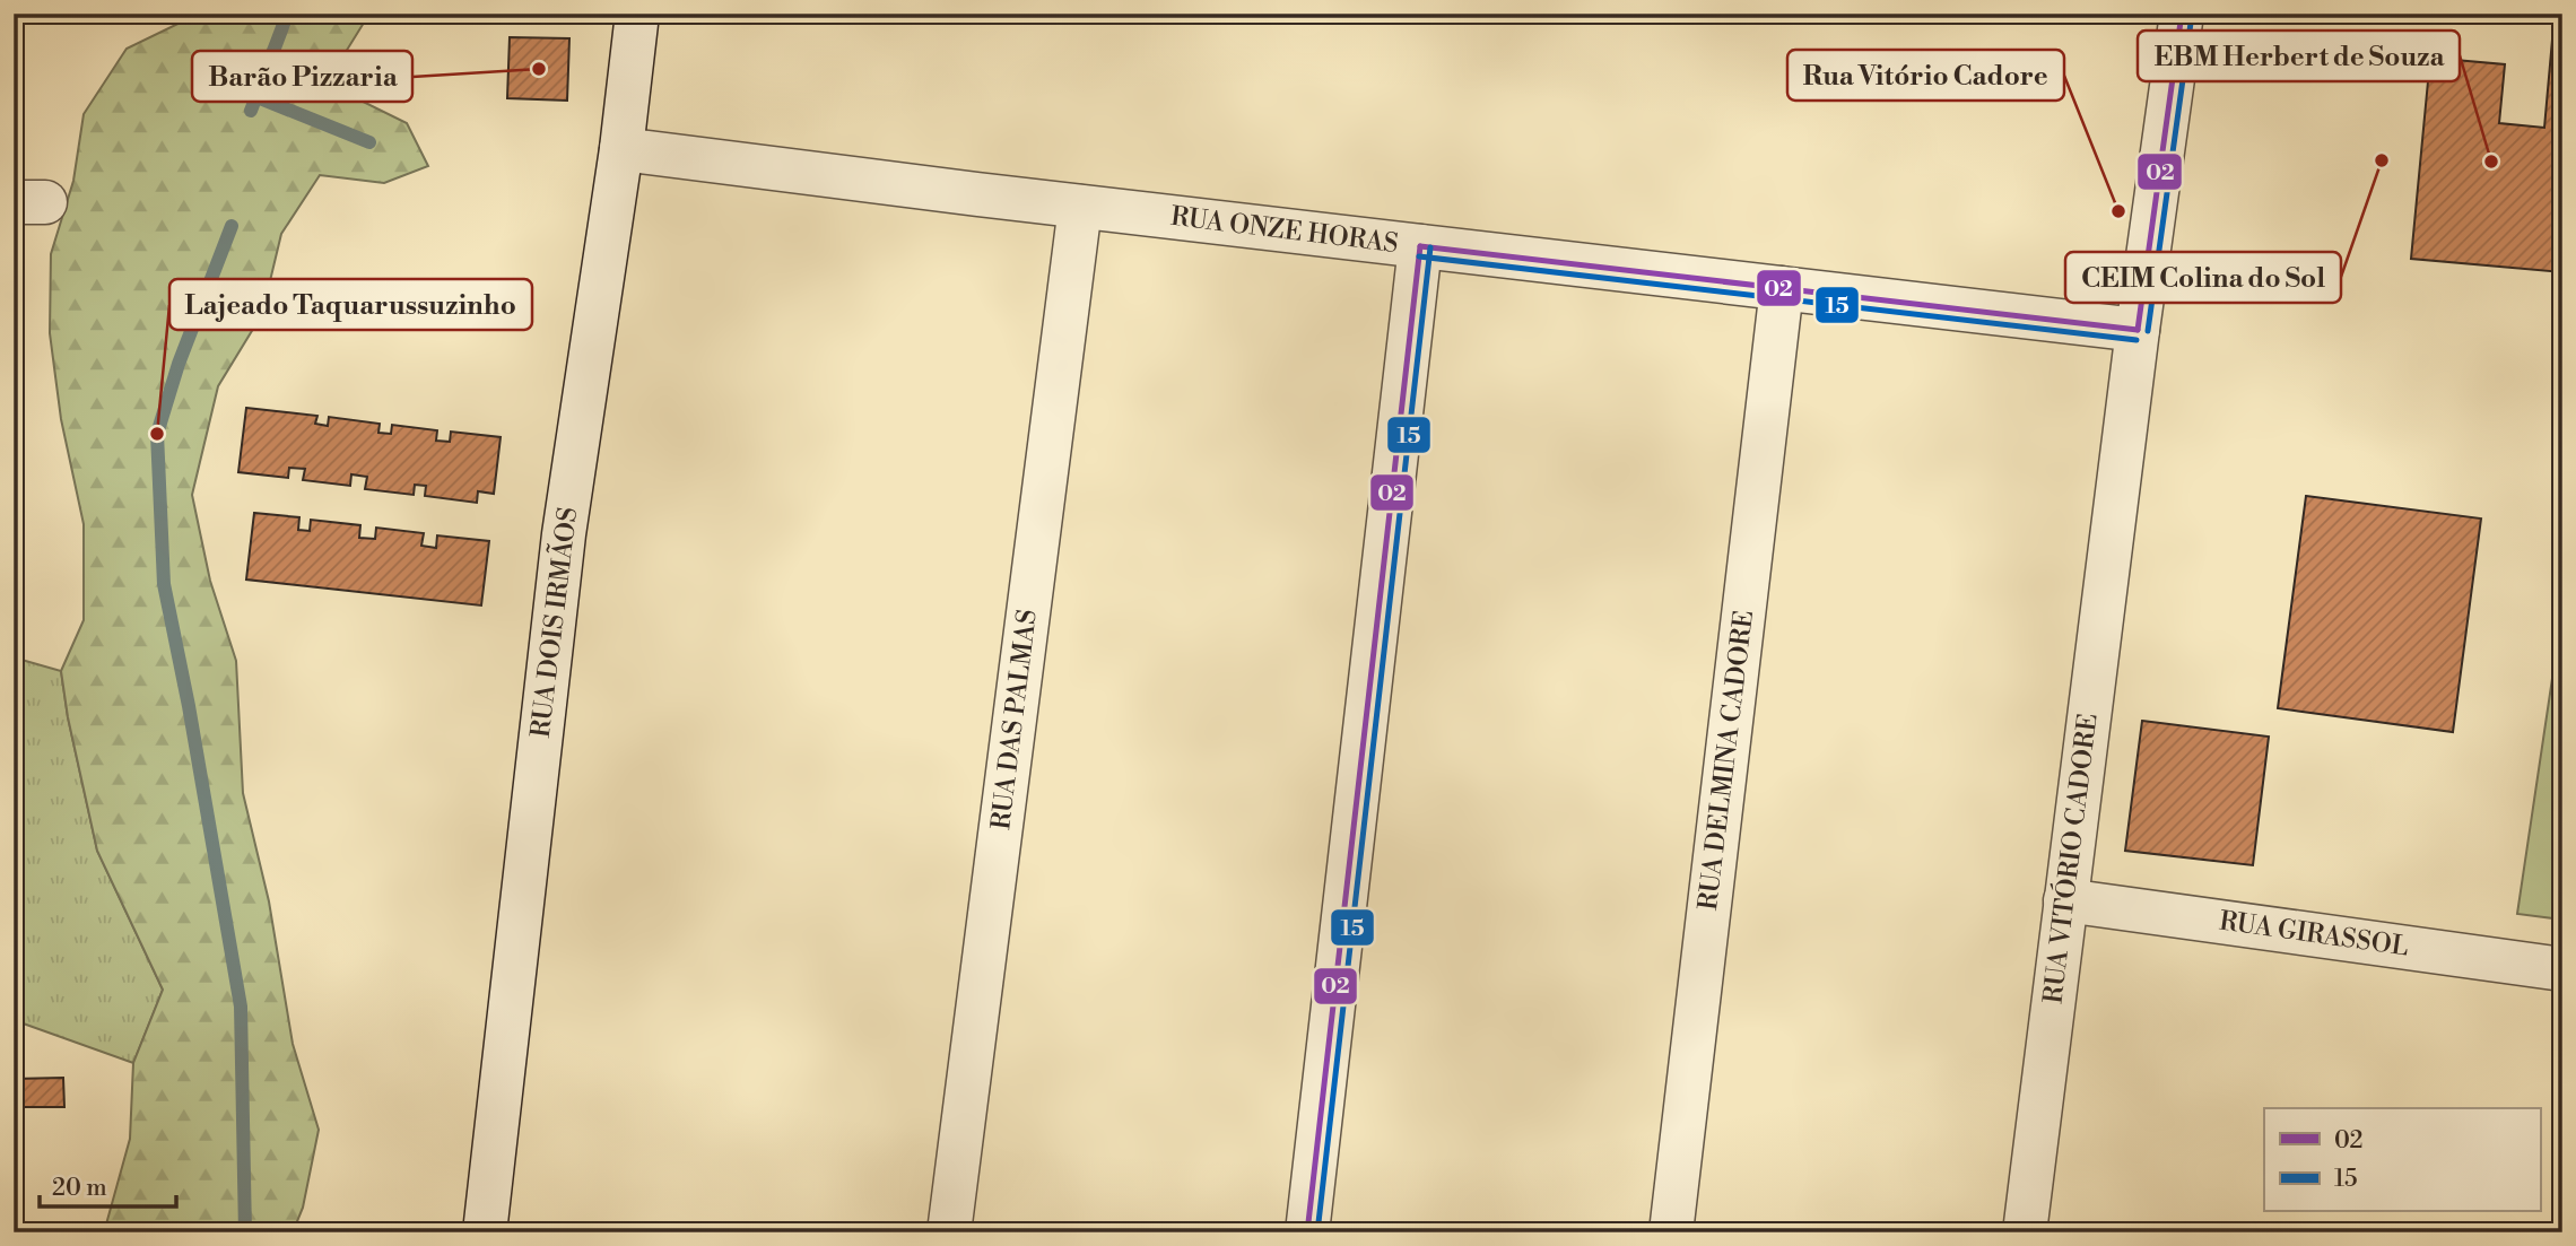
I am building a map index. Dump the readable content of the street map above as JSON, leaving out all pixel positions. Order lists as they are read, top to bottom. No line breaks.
{"streets":{"street":["RUA ONZE HORAS","RUA DOIS IRMÃOS","RUA DAS PALMAS","RUA DELMINA CADORE","RUA VITÓRIO CADORE","RUA GIRASSOL"]},"crossings":[["RUA ONZE HORAS","RUA DOIS IRMÃOS"],["RUA ONZE HORAS","RUA DAS PALMAS"],["RUA ONZE HORAS","RUA DELMINA CADORE"],["RUA ONZE HORAS","RUA VITÓRIO CADORE"],["RUA VITÓRIO CADORE","RUA GIRASSOL"]],"places":["Barão Pizzaria","CEIM Colina do Sol","EBM Herbert de Souza","Rua Vitório Cadore","Lajeado Taquarussuzinho"],"lines":["transit line 02","transit line 15"],"legend":["02","15"],"scale_bar":"20 m"}
